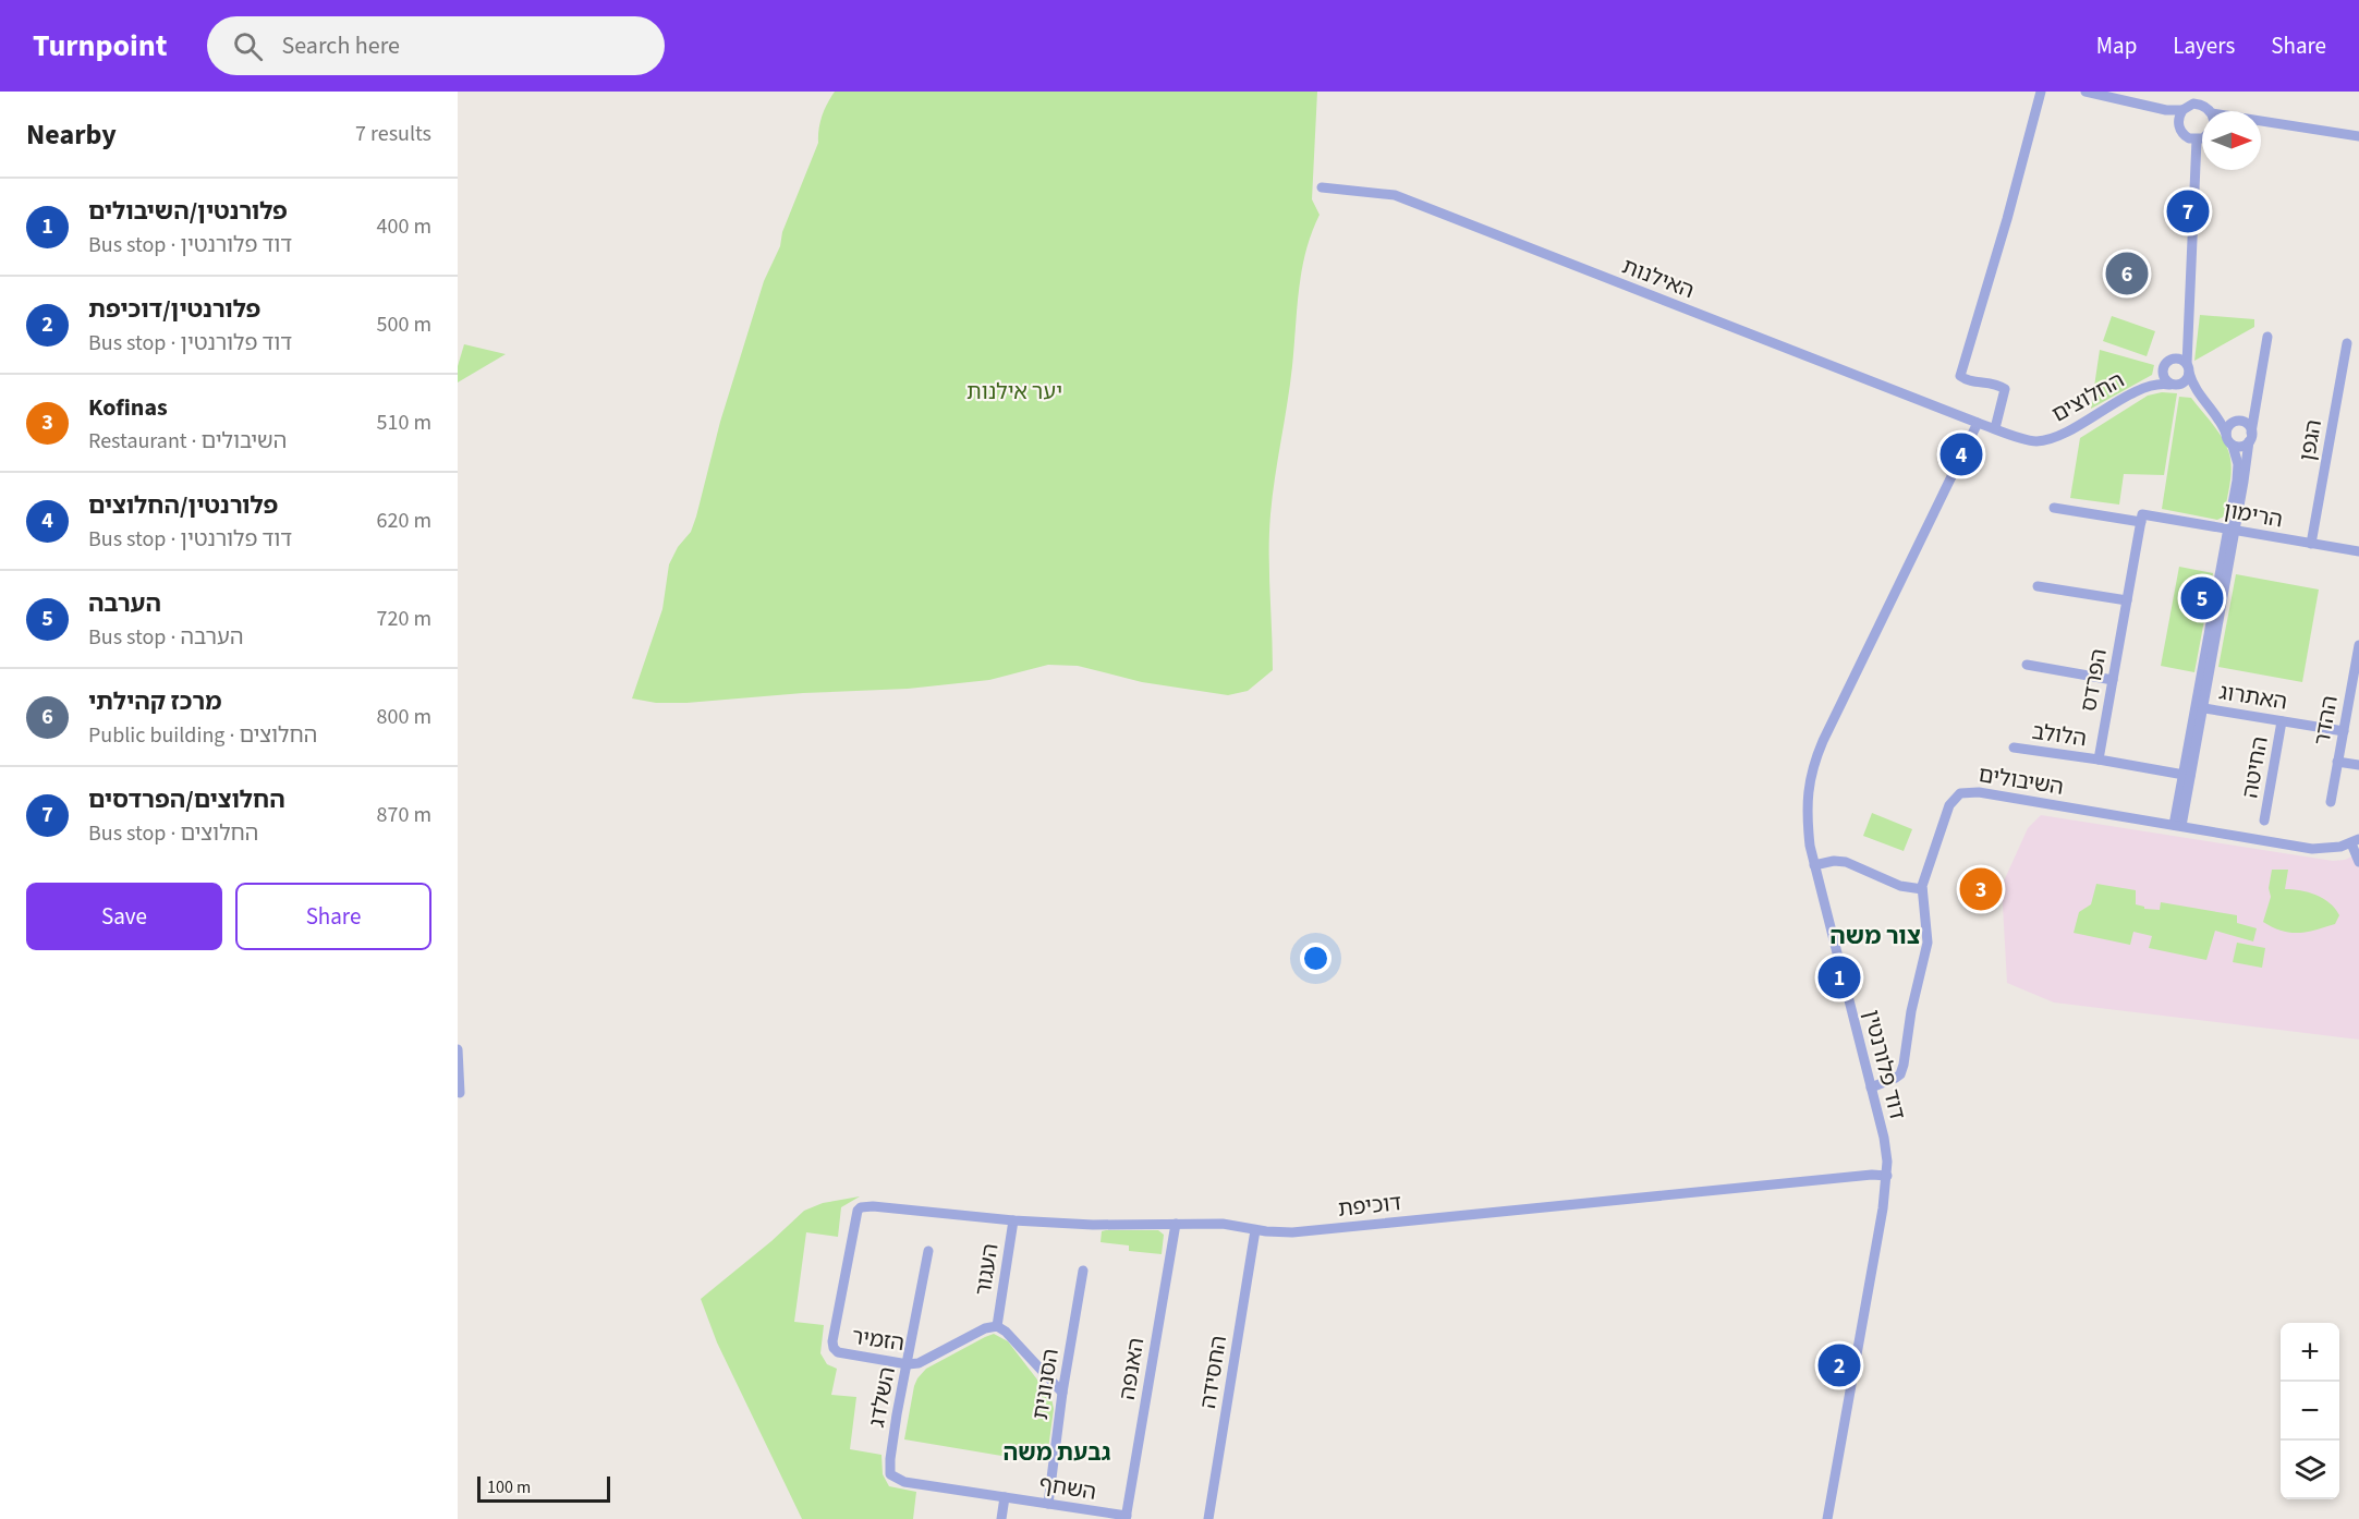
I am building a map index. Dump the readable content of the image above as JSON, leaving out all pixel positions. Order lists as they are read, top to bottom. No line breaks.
{"streets":{"street":["האילנות","החלוצים","הגפן","הרימון","הפרדס","האתרוג","ההדר","הלולב","החיטה","השיבולים","דוד פלורנטין","דוכיפת","העגור","הזמיר","האנפה","החסידה","הסנונית","השלדג","השחף"]},"crossings":[["האילנות","החלוצים"],["האילנות","דוד פלורנטין"],["החלוצים","דוד פלורנטין"],["הגפן","הרימון"],["הרימון","הפרדס"],["הפרדס","הלולב"],["האתרוג","ההדר"],["האתרוג","החיטה"],["השיבולים","דוד פלורנטין"],["דוד פלורנטין","דוכיפת"],["דוכיפת","העגור"],["דוכיפת","הזמיר"],["דוכיפת","האנפה"],["דוכיפת","החסידה"],["העגור","הזמיר"],["הזמיר","השלדג"],["האנפה","השחף"],["הסנונית","השחף"],["השלדג","השחף"]],"districts":["צור משה","גבעת משה"],"parks":["יער אילנות"],"scale_bar":"100 m","north":"right","page":{"header":"Turnpoint","search":"Search here","nav":["Map","Layers","Share"],"heading":["Nearby","7 results"],"list":[{"mark":"1","name":"פלורנטין/השיבולים","note":"Bus stop · דוד פלורנטין","value":"400 m"},{"mark":"2","name":"פלורנטין/דוכיפת","note":"Bus stop · דוד פלורנטין","value":"500 m"},{"mark":"3","name":"Kofinas","note":"Restaurant · השיבולים","value":"510 m"},{"mark":"4","name":"פלורנטין/החלוצים","note":"Bus stop · דוד פלורנטין","value":"620 m"},{"mark":"5","name":"הערבה","note":"Bus stop · הערבה","value":"720 m"},{"mark":"6","name":"מרכז קהילתי","note":"Public building · החלוצים","value":"800 m"},{"mark":"7","name":"החלוצים/הפרדסים","note":"Bus stop · החלוצים","value":"870 m"}],"pins":["7","6","4","5","3","1","2"],"buttons":["Save","Share"],"map_buttons":["+","−"],"scale":"100 m"}}
